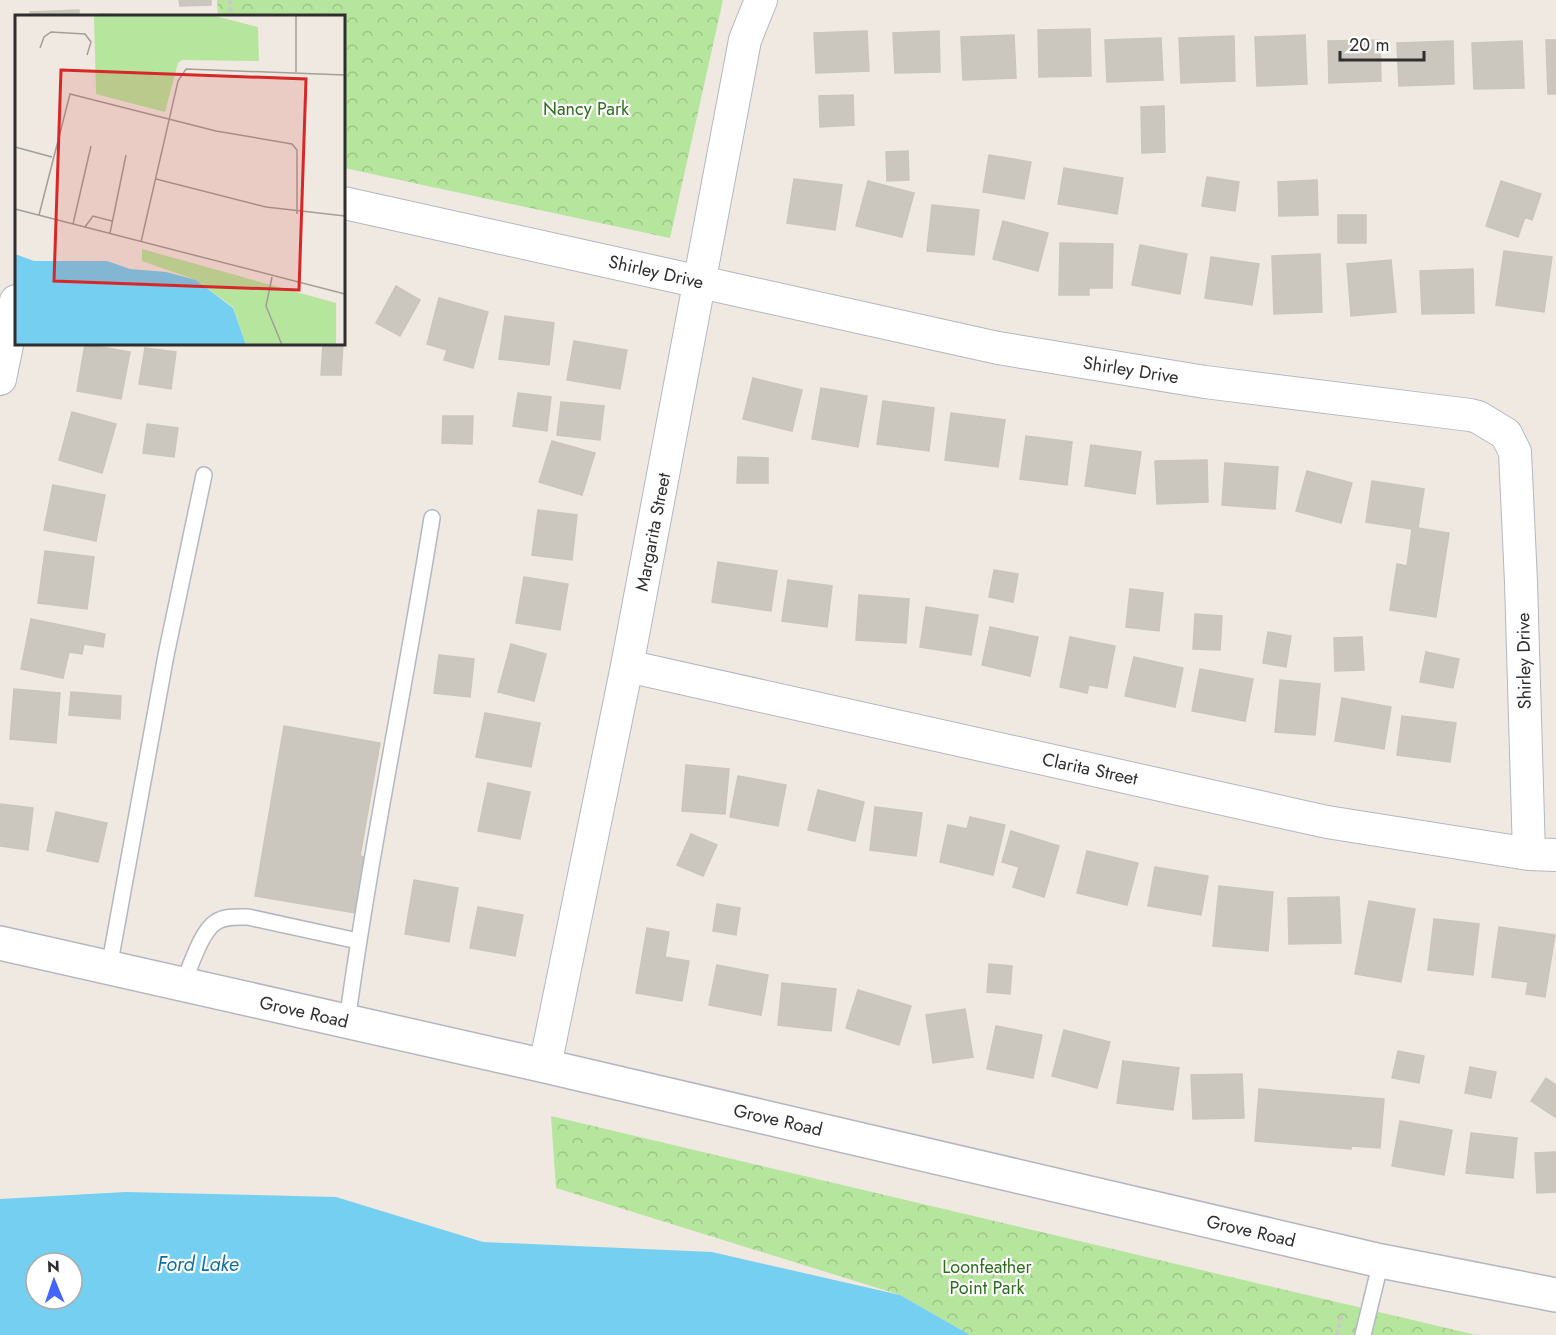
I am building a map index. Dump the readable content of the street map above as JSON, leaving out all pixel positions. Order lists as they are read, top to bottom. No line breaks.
{"streets":{"main road":["Grove Road"],"street":["Shirley Drive","Margarita Street","Clarita Street"]},"crossings":[["Shirley Drive","Margarita Street"],["Shirley Drive","Clarita Street"],["Margarita Street","Clarita Street"],["Margarita Street","Grove Road"]],"water":["Ford Lake"],"parks":["Nancy Park","Loonfeather Point Park"],"scale_bar":"20 m","north":"top"}
